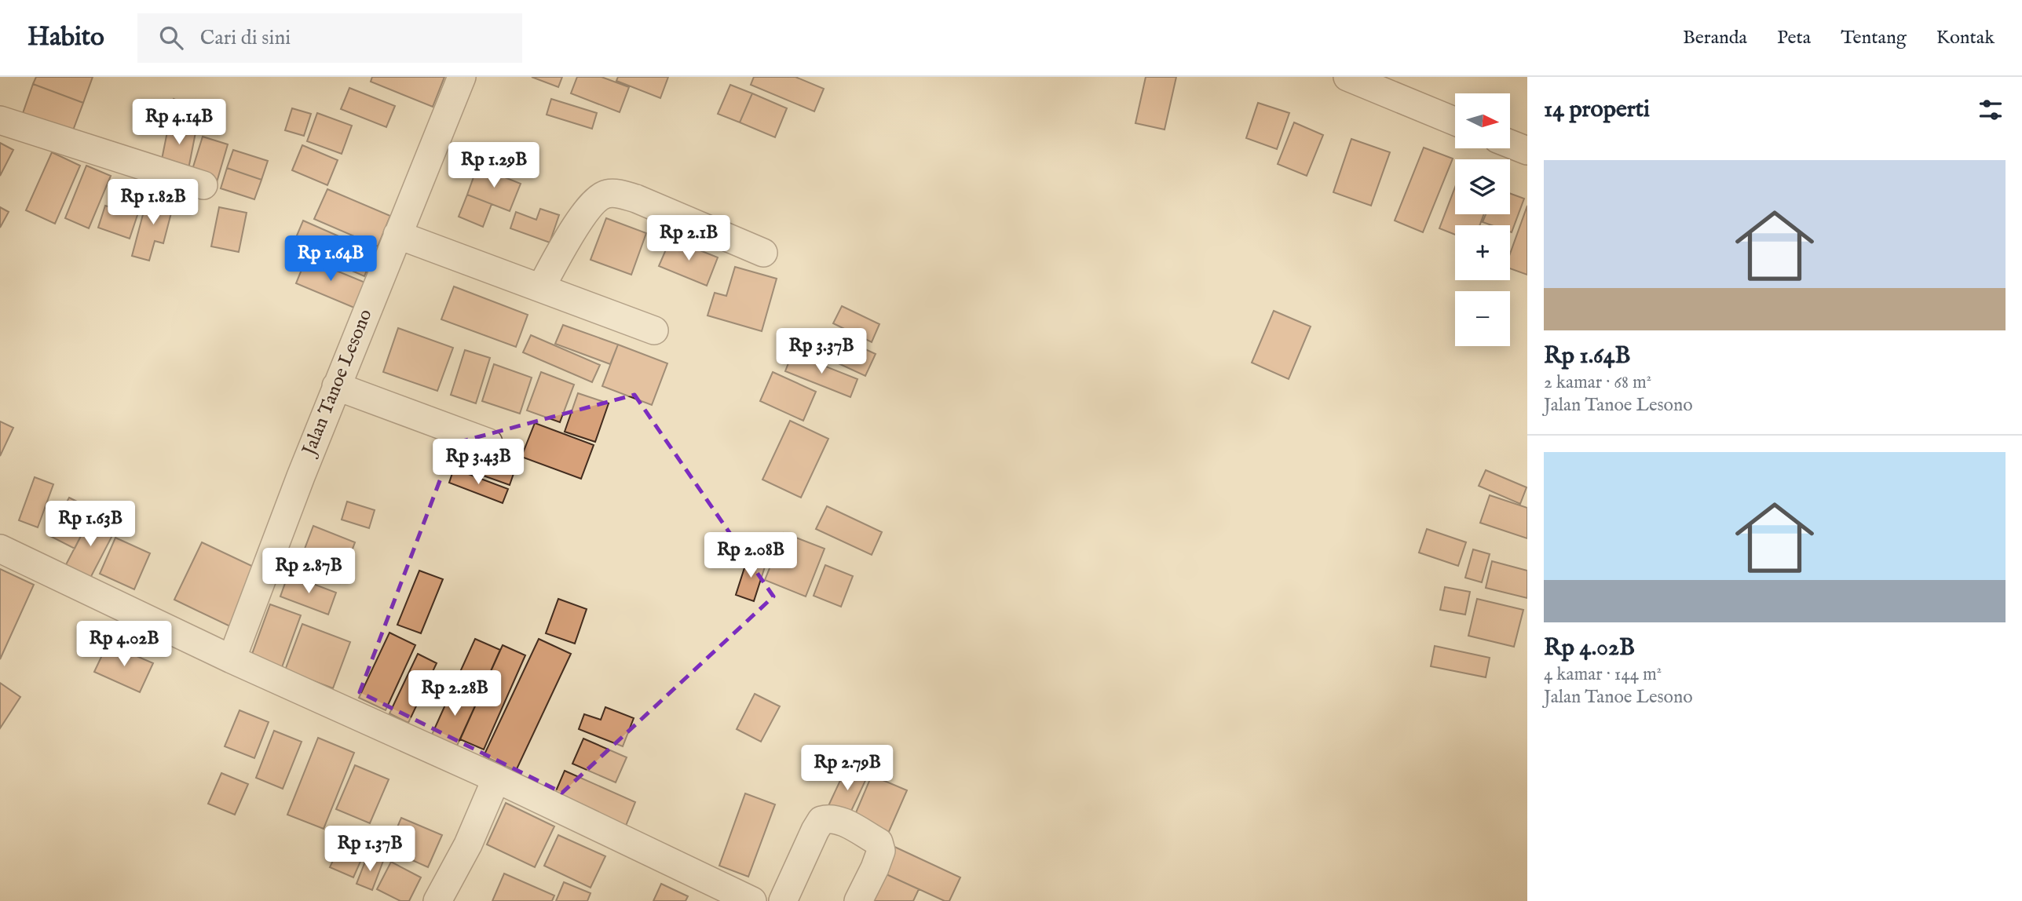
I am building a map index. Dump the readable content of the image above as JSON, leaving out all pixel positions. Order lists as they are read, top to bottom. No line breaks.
{"streets":{"street":["Jalan Tanoe Lesono"]},"north":"right","page":{"header":"Habito","search":"Cari di sini","nav":["Beranda","Peta","Tentang","Kontak"],"heading":"14 properti","map_buttons":["+","−"],"price":["Rp 4.14B","Rp 1.29B","Rp 1.82B","Rp 2.1B","Rp 1.64B","Rp 3.37B","Rp 3.43B","Rp 1.63B","Rp 2.08B","Rp 2.87B","Rp 4.02B","Rp 2.28B","Rp 2.79B","Rp 1.37B"],"list":[{"name":"Rp 1.64B","note":"2 kamar · 68 m² · Jalan Tanoe Lesono"},{"name":"Rp 4.02B","note":"4 kamar · 144 m² · Jalan Tanoe Lesono"}]}}
